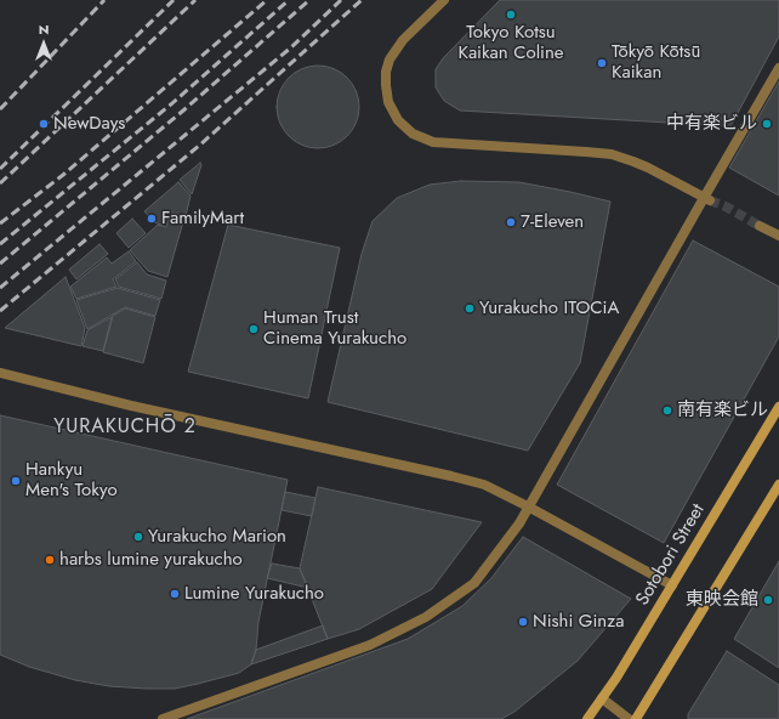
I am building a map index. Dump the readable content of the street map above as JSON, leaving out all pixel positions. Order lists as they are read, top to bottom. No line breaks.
{"streets":{"main road":["Sotobori Street"]},"districts":["YURAKUCHŌ 2"],"places":["Tokyo Kotsu Kaikan Coline","Tōkyō Kōtsū Kaikan","NewDays","中有楽ビル","FamilyMart","7-Eleven","Yurakucho ITOCiA","Human Trust Cinema Yurakucho","南有楽ビル","Hankyu Men's Tokyo","Yurakucho Marion","harbs lumine yurakucho","Lumine Yurakucho","東映会館","Nishi Ginza"],"north":"top"}
